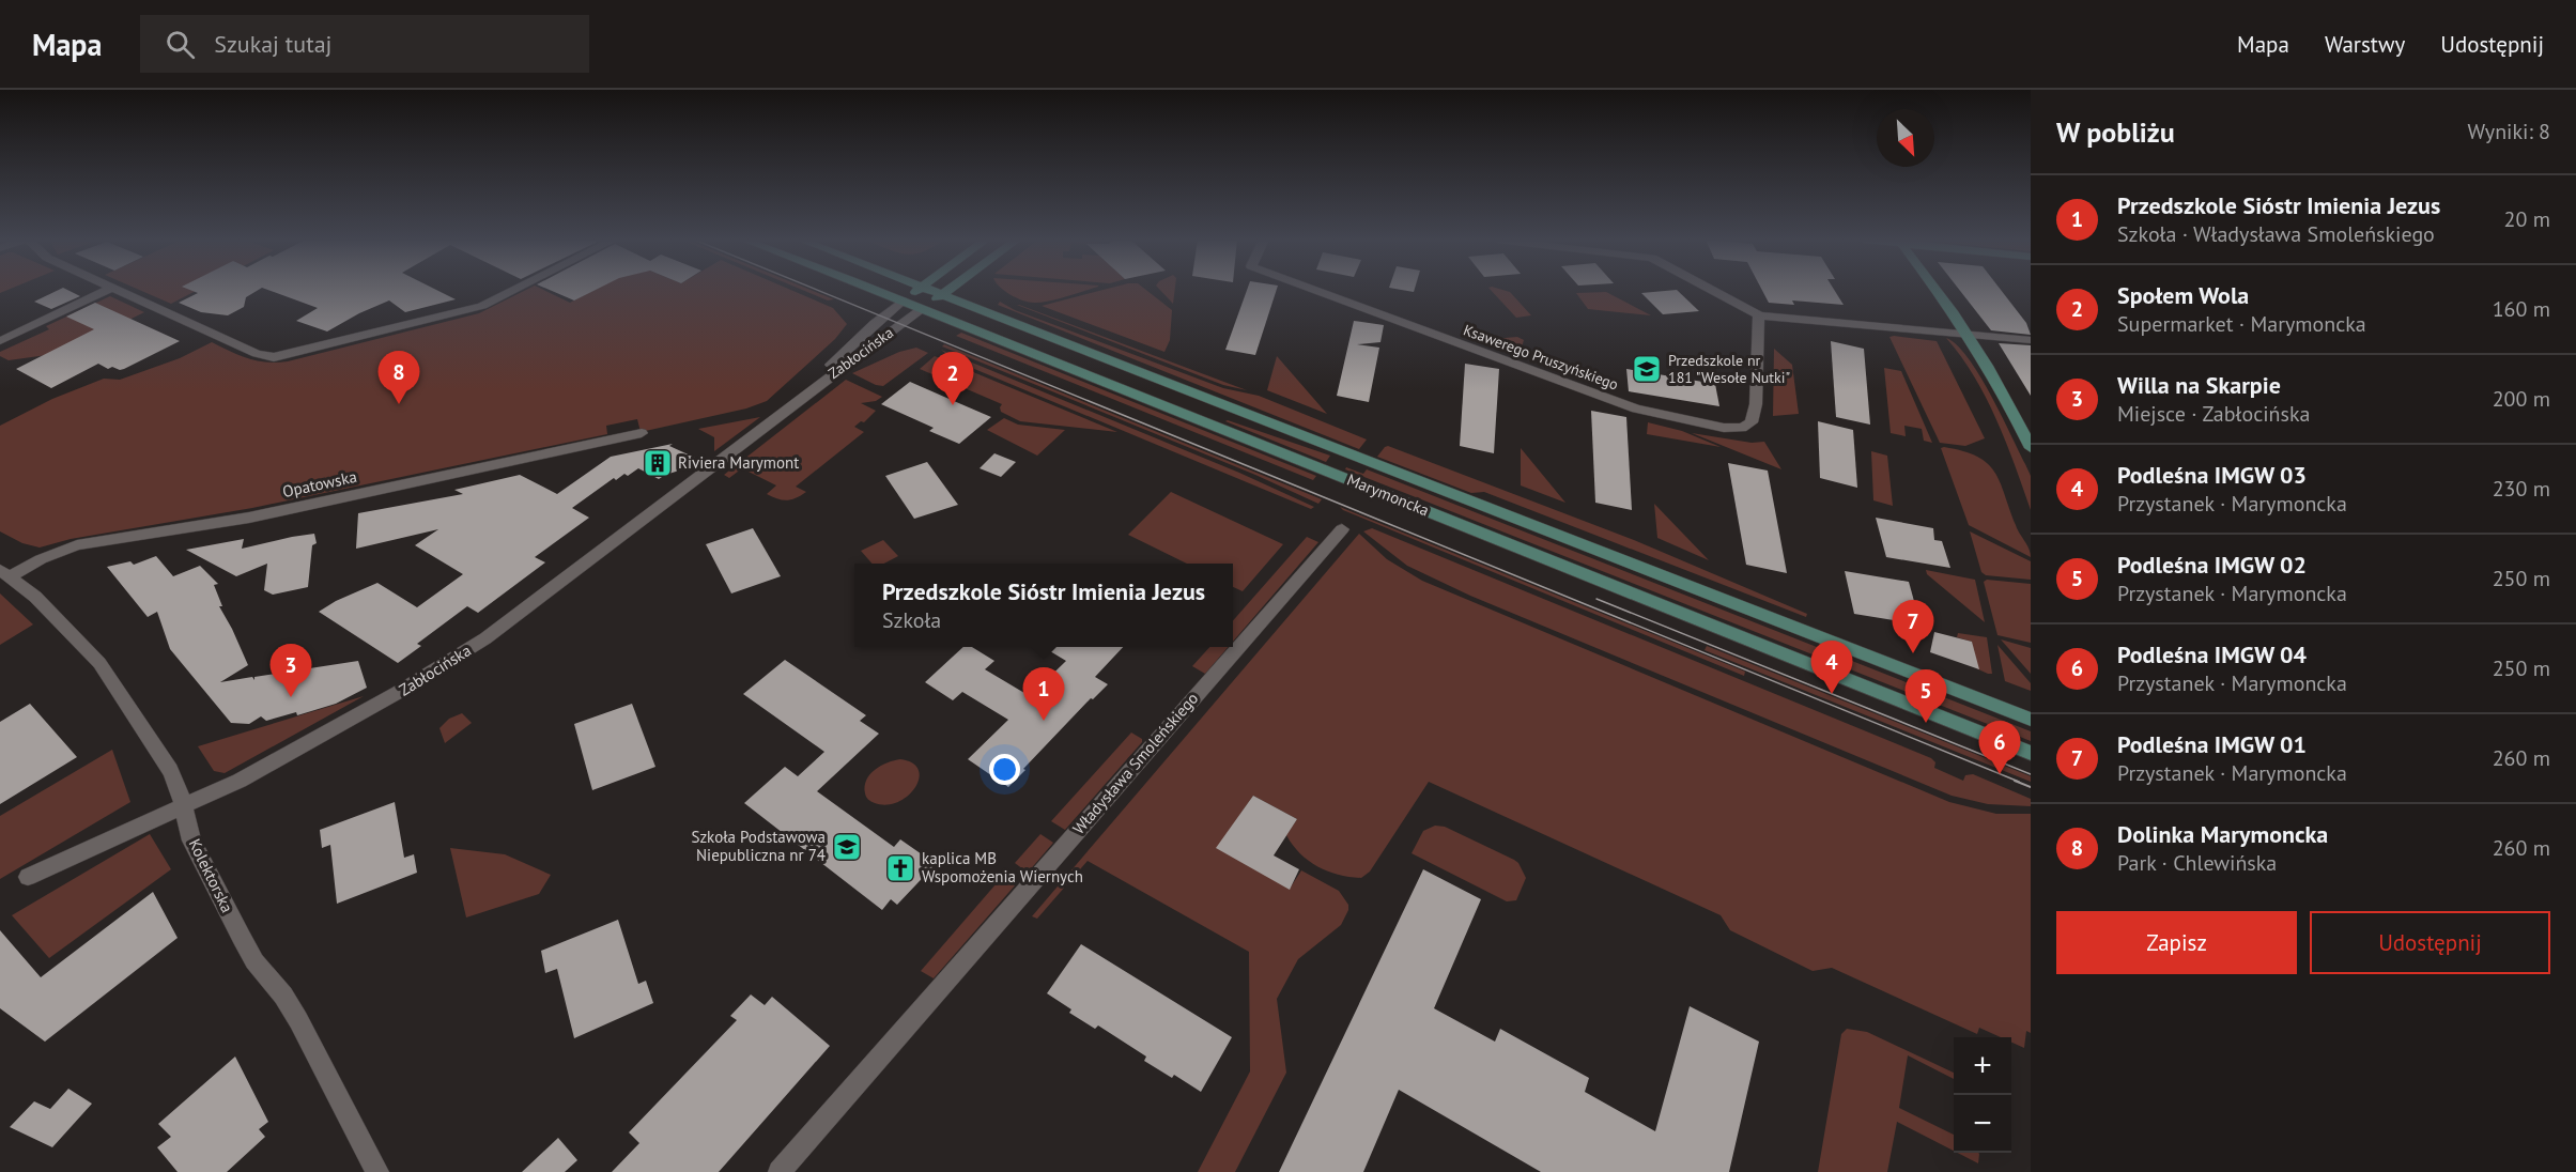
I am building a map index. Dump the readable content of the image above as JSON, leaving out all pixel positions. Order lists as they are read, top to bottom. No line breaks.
{"streets":{"main road":["Marymoncka"],"street":["Zabłocińska","Ksawerego Pruszyńskiego","Opatowska","Władysława Smoleńskiego","Kolektorska"]},"crossings":[["Zabłocińska","Marymoncka"],["Zabłocińska","Kolektorska"],["Opatowska","Kolektorska"]],"places":{"school or university":["Przedszkole nr 181 \"Wesołe Nutki\"","Szkoła Podstawowa Niepubliczna nr 74"],"building":["Riviera Marymont"],"church":["kaplica MB Wspomożenia Wiernych"]},"north":"bottom right","page":{"header":"Mapa","search":"Szukaj tutaj","nav":["Mapa","Warstwy","Udostępnij"],"heading":["W pobliżu","Wyniki: 8"],"list":[{"mark":"1","name":"Przedszkole Sióstr Imienia Jezus","note":"Szkoła · Władysława Smoleńskiego","value":"20 m"},{"mark":"2","name":"Społem Wola","note":"Supermarket · Marymoncka","value":"160 m"},{"mark":"3","name":"Willa na Skarpie","note":"Miejsce · Zabłocińska","value":"200 m"},{"mark":"4","name":"Podleśna IMGW 03","note":"Przystanek · Marymoncka","value":"230 m"},{"mark":"5","name":"Podleśna IMGW 02","note":"Przystanek · Marymoncka","value":"250 m"},{"mark":"6","name":"Podleśna IMGW 04","note":"Przystanek · Marymoncka","value":"250 m"},{"mark":"7","name":"Podleśna IMGW 01","note":"Przystanek · Marymoncka","value":"260 m"},{"mark":"8","name":"Dolinka Marymoncka","note":"Park · Chlewińska","value":"260 m"}],"pins":["8","2","7","4","3","1","5","6"],"popup":["Przedszkole Sióstr Imienia Jezus","Szkoła"],"buttons":["Zapisz","Udostępnij"],"map_buttons":["+","−"]}}
